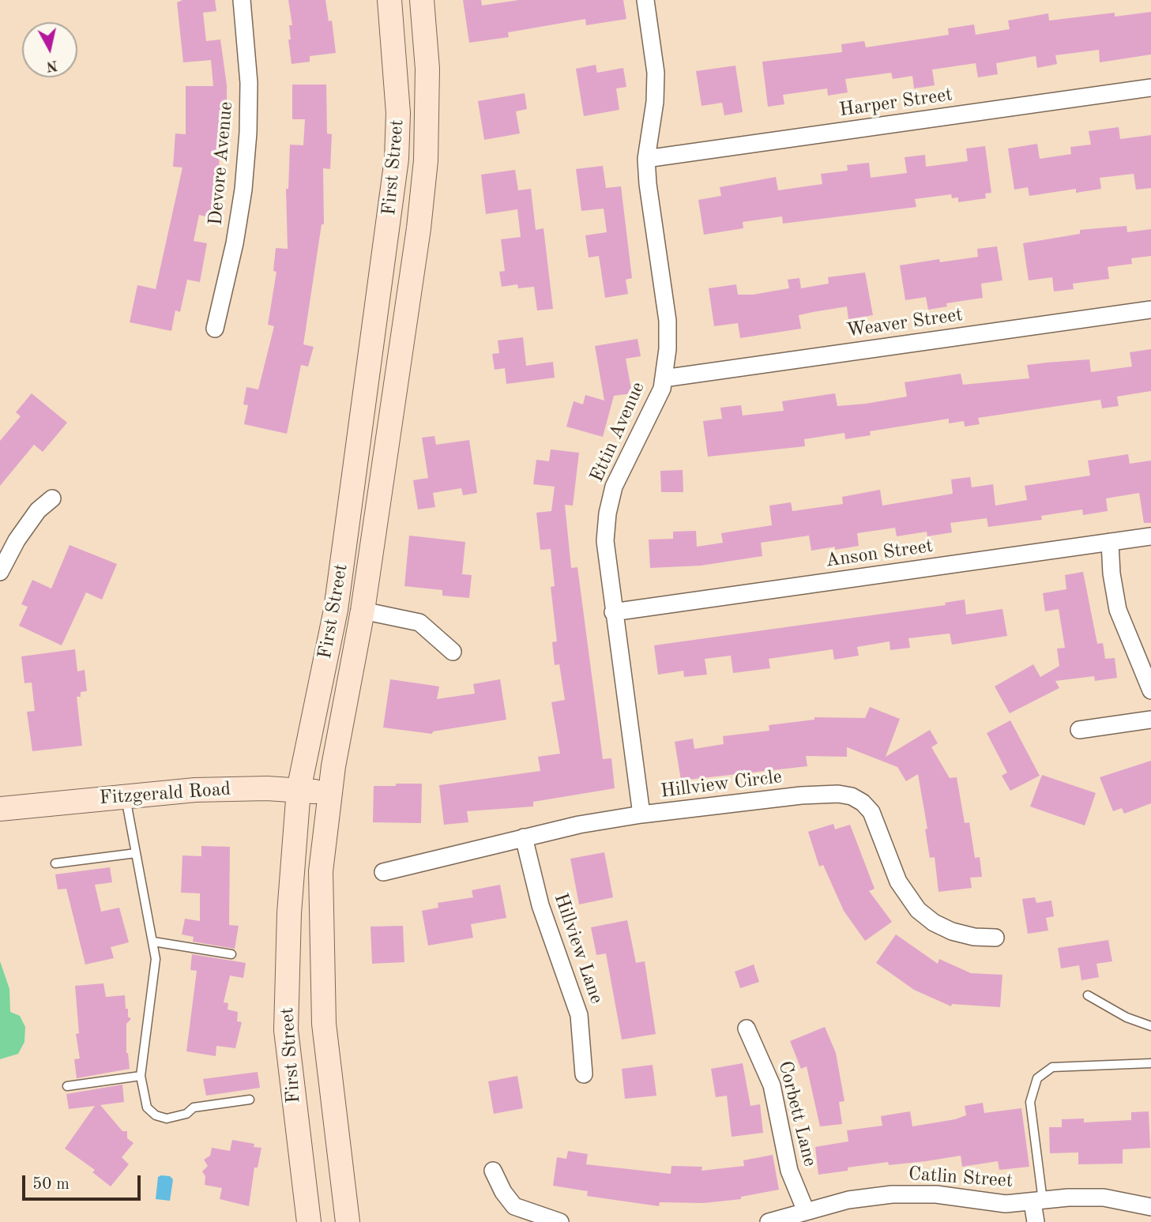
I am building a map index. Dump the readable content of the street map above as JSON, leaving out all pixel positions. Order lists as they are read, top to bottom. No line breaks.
{"streets":{"main road":["First Street","Fitzgerald Road"],"street":["Harper Street","Devore Avenue","Weaver Street","Ettin Avenue","Anson Street","Hillview Circle","Hillview Lane","Corbett Lane","Catlin Street"]},"crossings":[["Harper Street","Ettin Avenue"],["First Street","Fitzgerald Road"],["Weaver Street","Ettin Avenue"],["Ettin Avenue","Anson Street"],["Ettin Avenue","Hillview Circle"],["Hillview Circle","Hillview Lane"],["Corbett Lane","Catlin Street"]],"scale_bar":"50 m","north":"bottom"}
